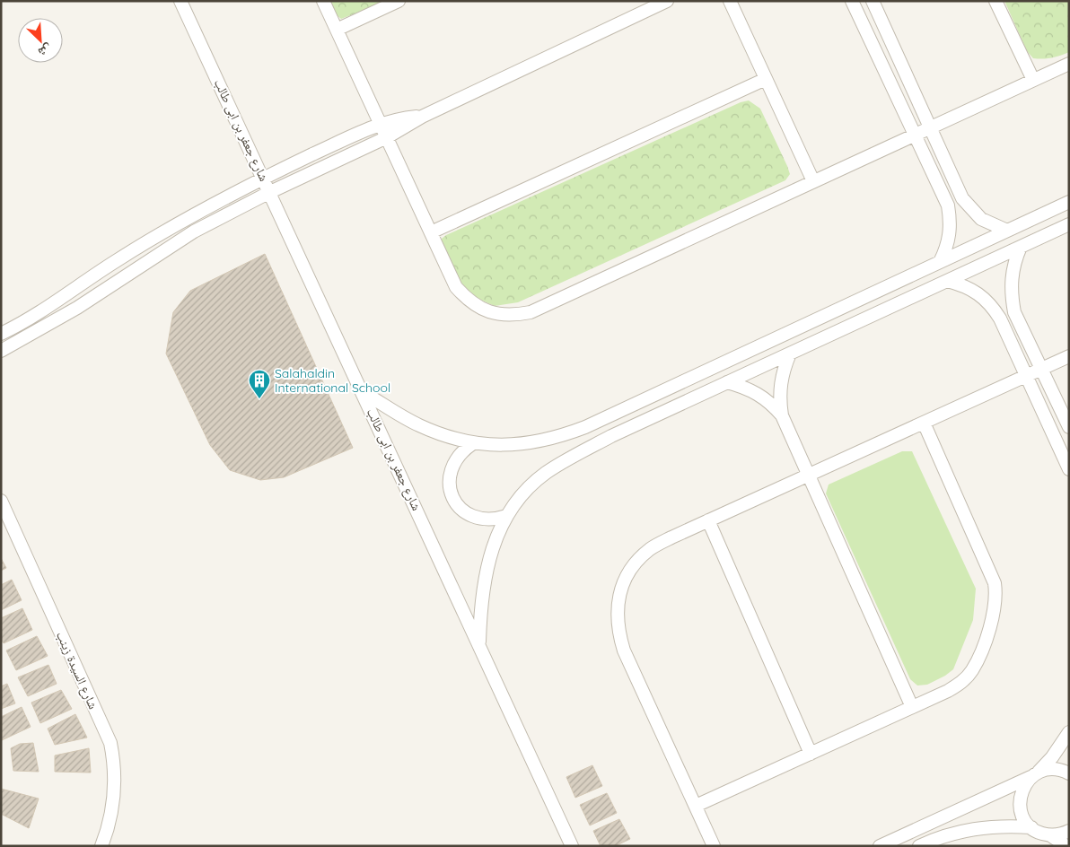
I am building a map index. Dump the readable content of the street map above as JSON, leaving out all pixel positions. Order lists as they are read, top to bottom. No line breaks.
{"streets":{"street":["شارع جعفر بن ابى طالب","شارع السيدة زينب"]},"places":{"building":["Salahaldin International School"]},"north":"bottom right"}
